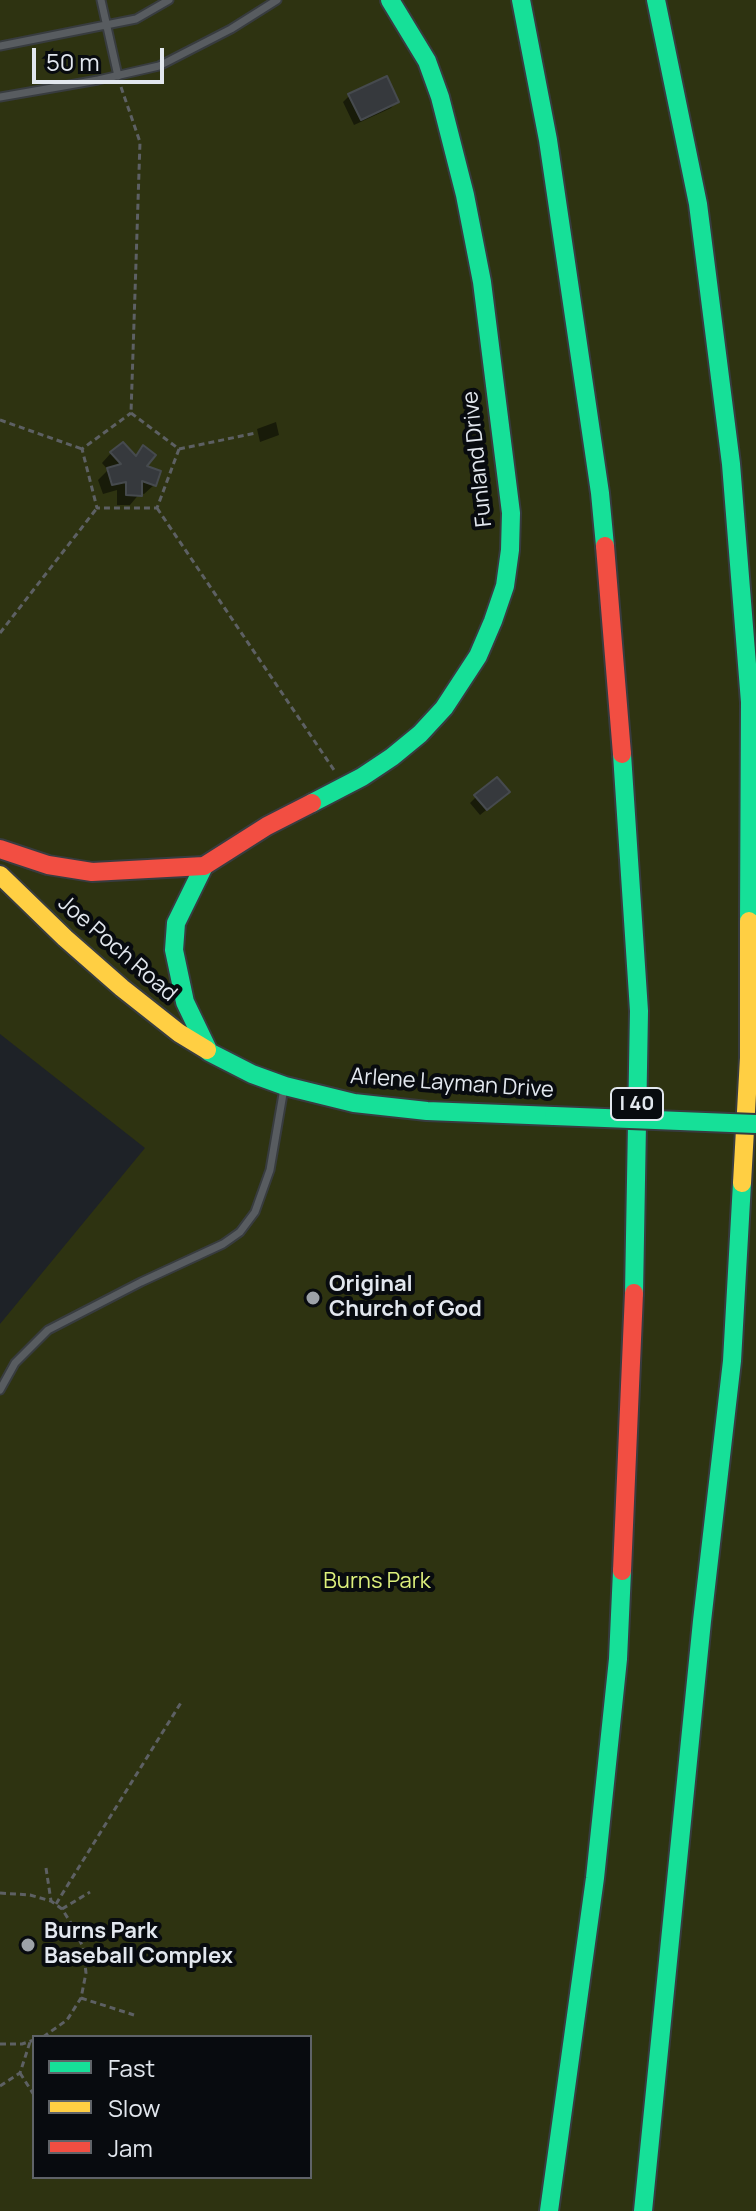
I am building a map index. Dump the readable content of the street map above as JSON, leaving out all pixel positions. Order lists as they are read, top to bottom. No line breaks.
{"streets":{"main road":["Funland Drive","Joe Poch Road","Arlene Layman Drive","I 40"]},"crossings":[["Joe Poch Road","Arlene Layman Drive"]],"parks":["Burns Park"],"places":["Original Church of God","Burns Park Baseball Complex"],"legend":["Fast","Slow","Jam"],"scale_bar":"50 m"}
